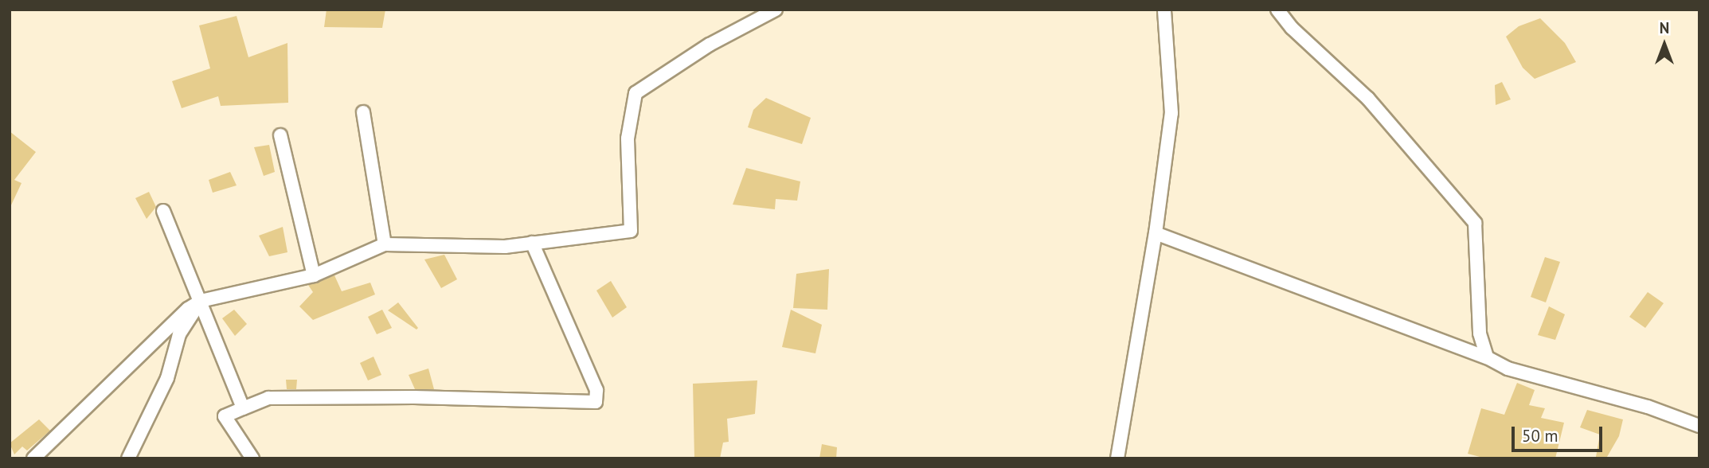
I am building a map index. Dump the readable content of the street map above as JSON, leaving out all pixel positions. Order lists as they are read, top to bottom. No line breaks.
{"scale_bar":"50 m","north":"top"}
